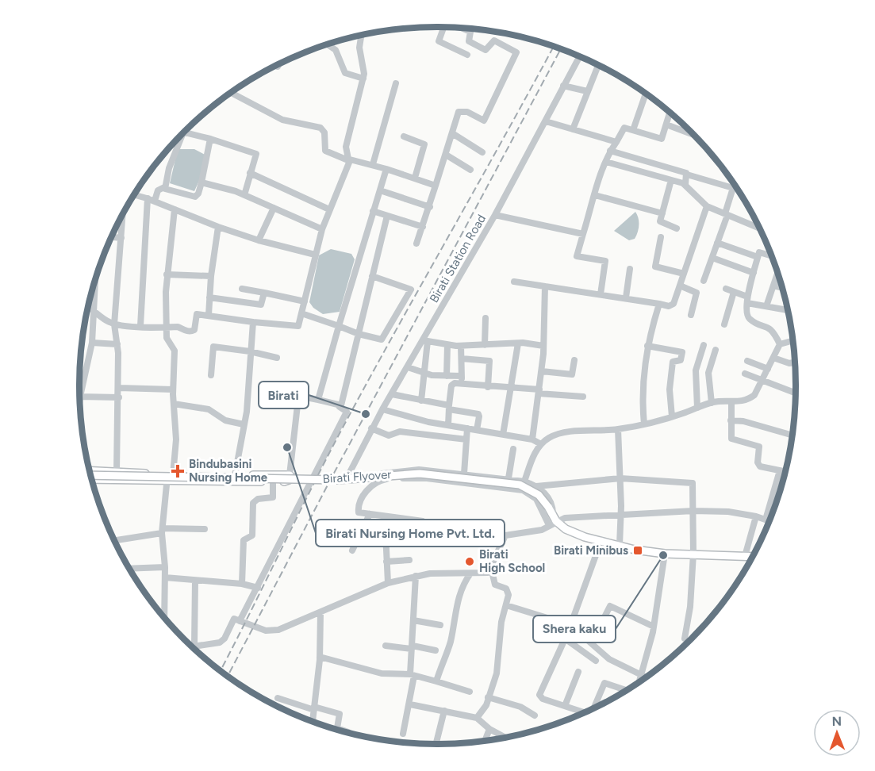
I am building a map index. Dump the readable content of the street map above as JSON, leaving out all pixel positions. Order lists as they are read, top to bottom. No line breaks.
{"streets":{"main road":["Birati Flyover"],"street":["Birati Station Road"]},"places":{"other":["Birati","Birati Nursing Home Pvt. Ltd.","Shera kaku","Birati High School"],"health":["Bindubasini Nursing Home"],"transit":["Birati Minibus"]},"north":"top"}
